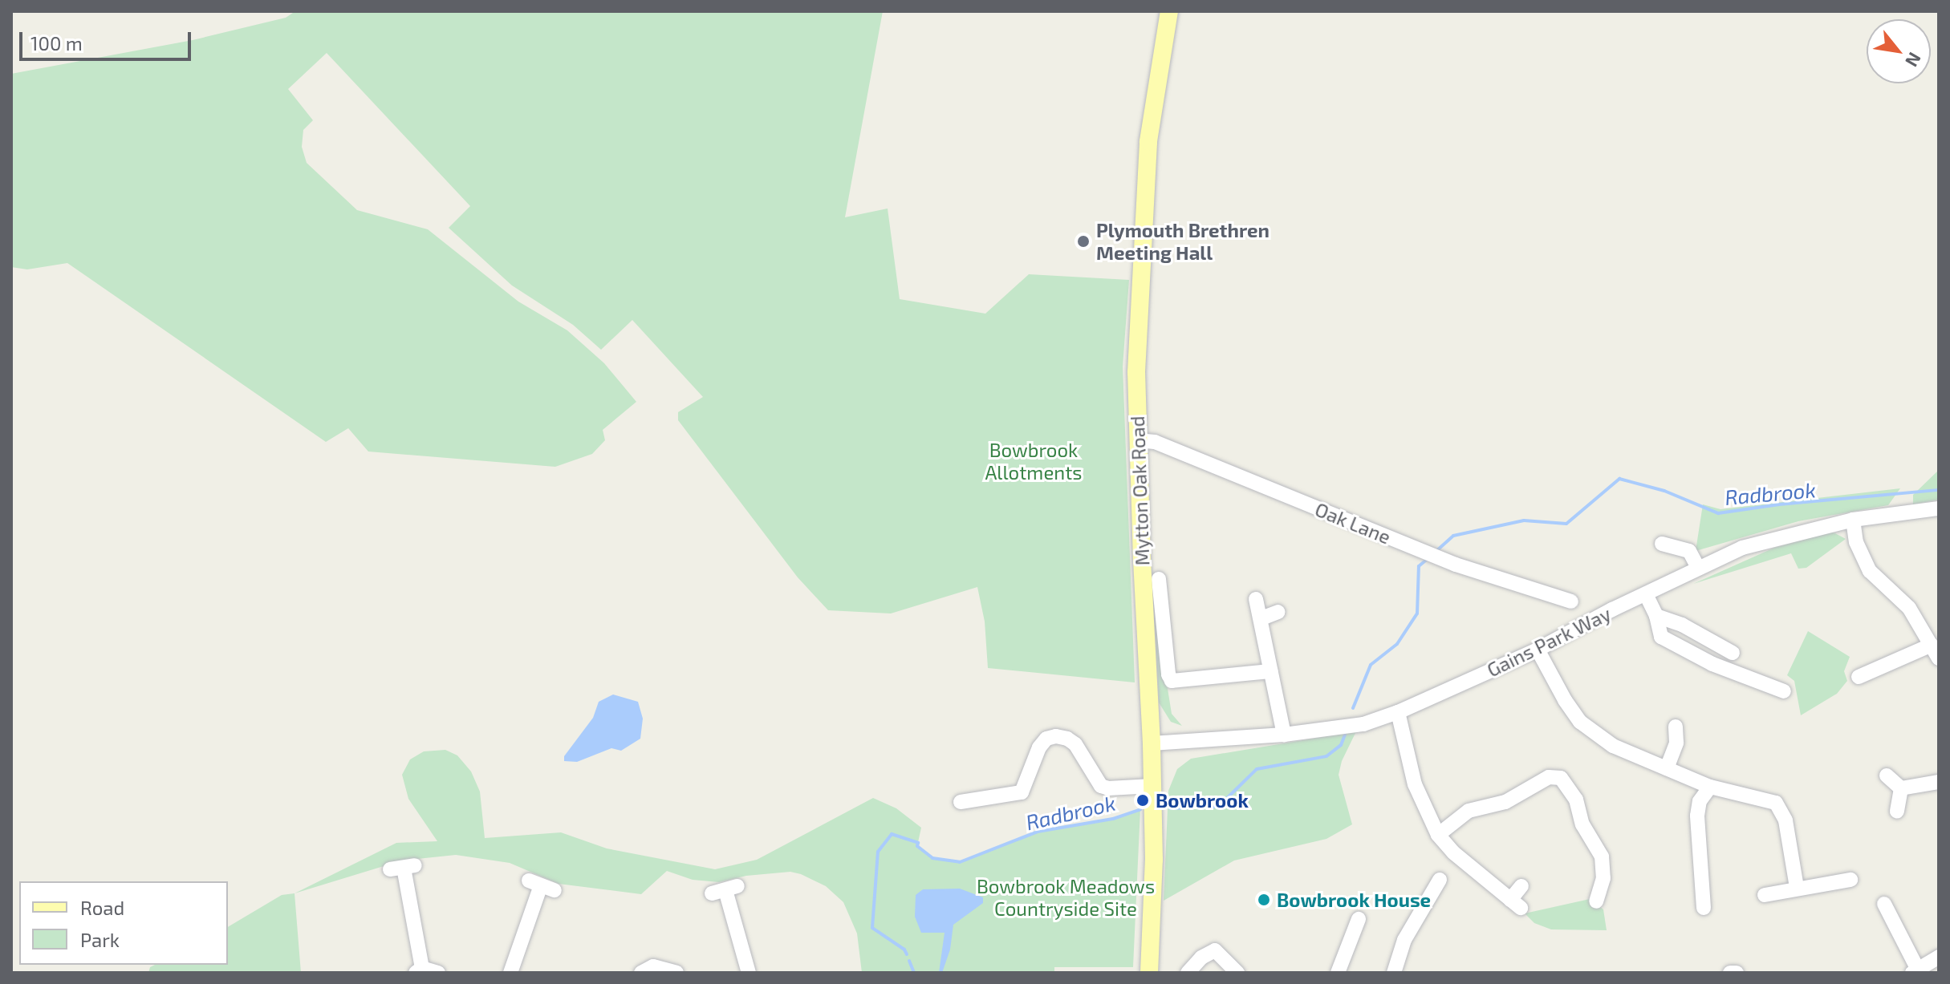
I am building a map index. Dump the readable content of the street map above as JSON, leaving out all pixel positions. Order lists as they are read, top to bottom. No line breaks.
{"streets":{"main road":["Mytton Oak Road"],"street":["Oak Lane","Gains Park Way"]},"crossings":[["Mytton Oak Road","Oak Lane"],["Mytton Oak Road","Gains Park Way"]],"water":["Radbrook"],"parks":["Bowbrook Allotments","Bowbrook Meadows Countryside Site"],"places":["Plymouth Brethren Meeting Hall","Bowbrook","Bowbrook House"],"legend":["Road","Park"],"scale_bar":"100 m","north":"bottom right"}
